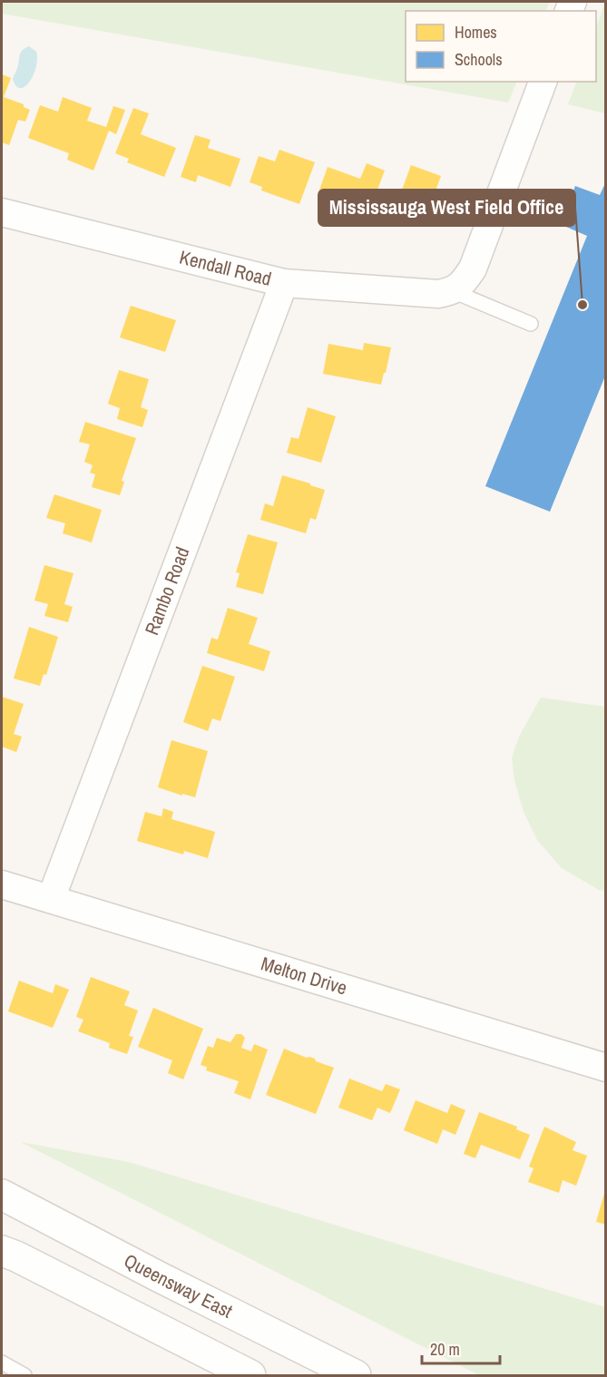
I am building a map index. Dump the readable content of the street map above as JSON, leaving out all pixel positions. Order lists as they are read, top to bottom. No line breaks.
{"streets":{"main road":["Queensway East"],"street":["Kendall Road","Rambo Road","Melton Drive"]},"crossings":[["Kendall Road","Rambo Road"],["Rambo Road","Melton Drive"]],"places":["Mississauga West Field Office"],"legend":["Homes","Schools"],"scale_bar":"20 m"}
